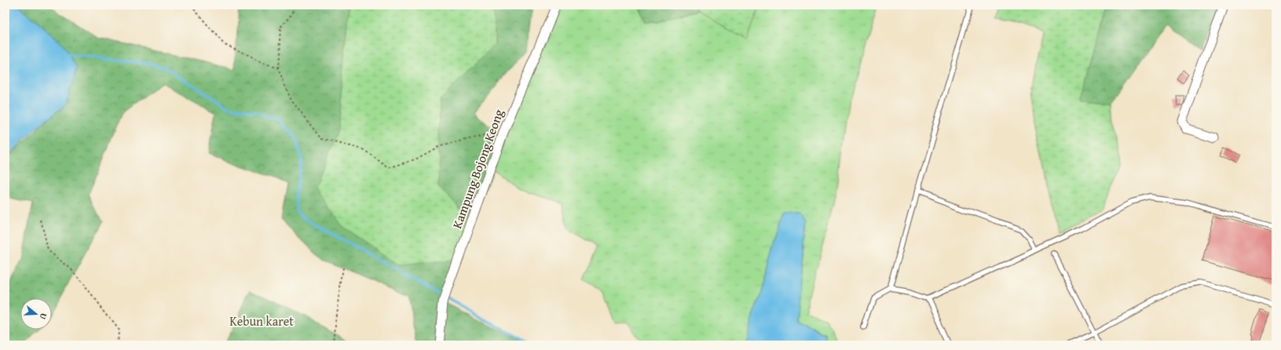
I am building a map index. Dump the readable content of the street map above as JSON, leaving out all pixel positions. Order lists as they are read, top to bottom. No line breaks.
{"streets":{"street":["Kampung Bojong Keong"]},"parks":["Kebun karet"],"north":"right"}
